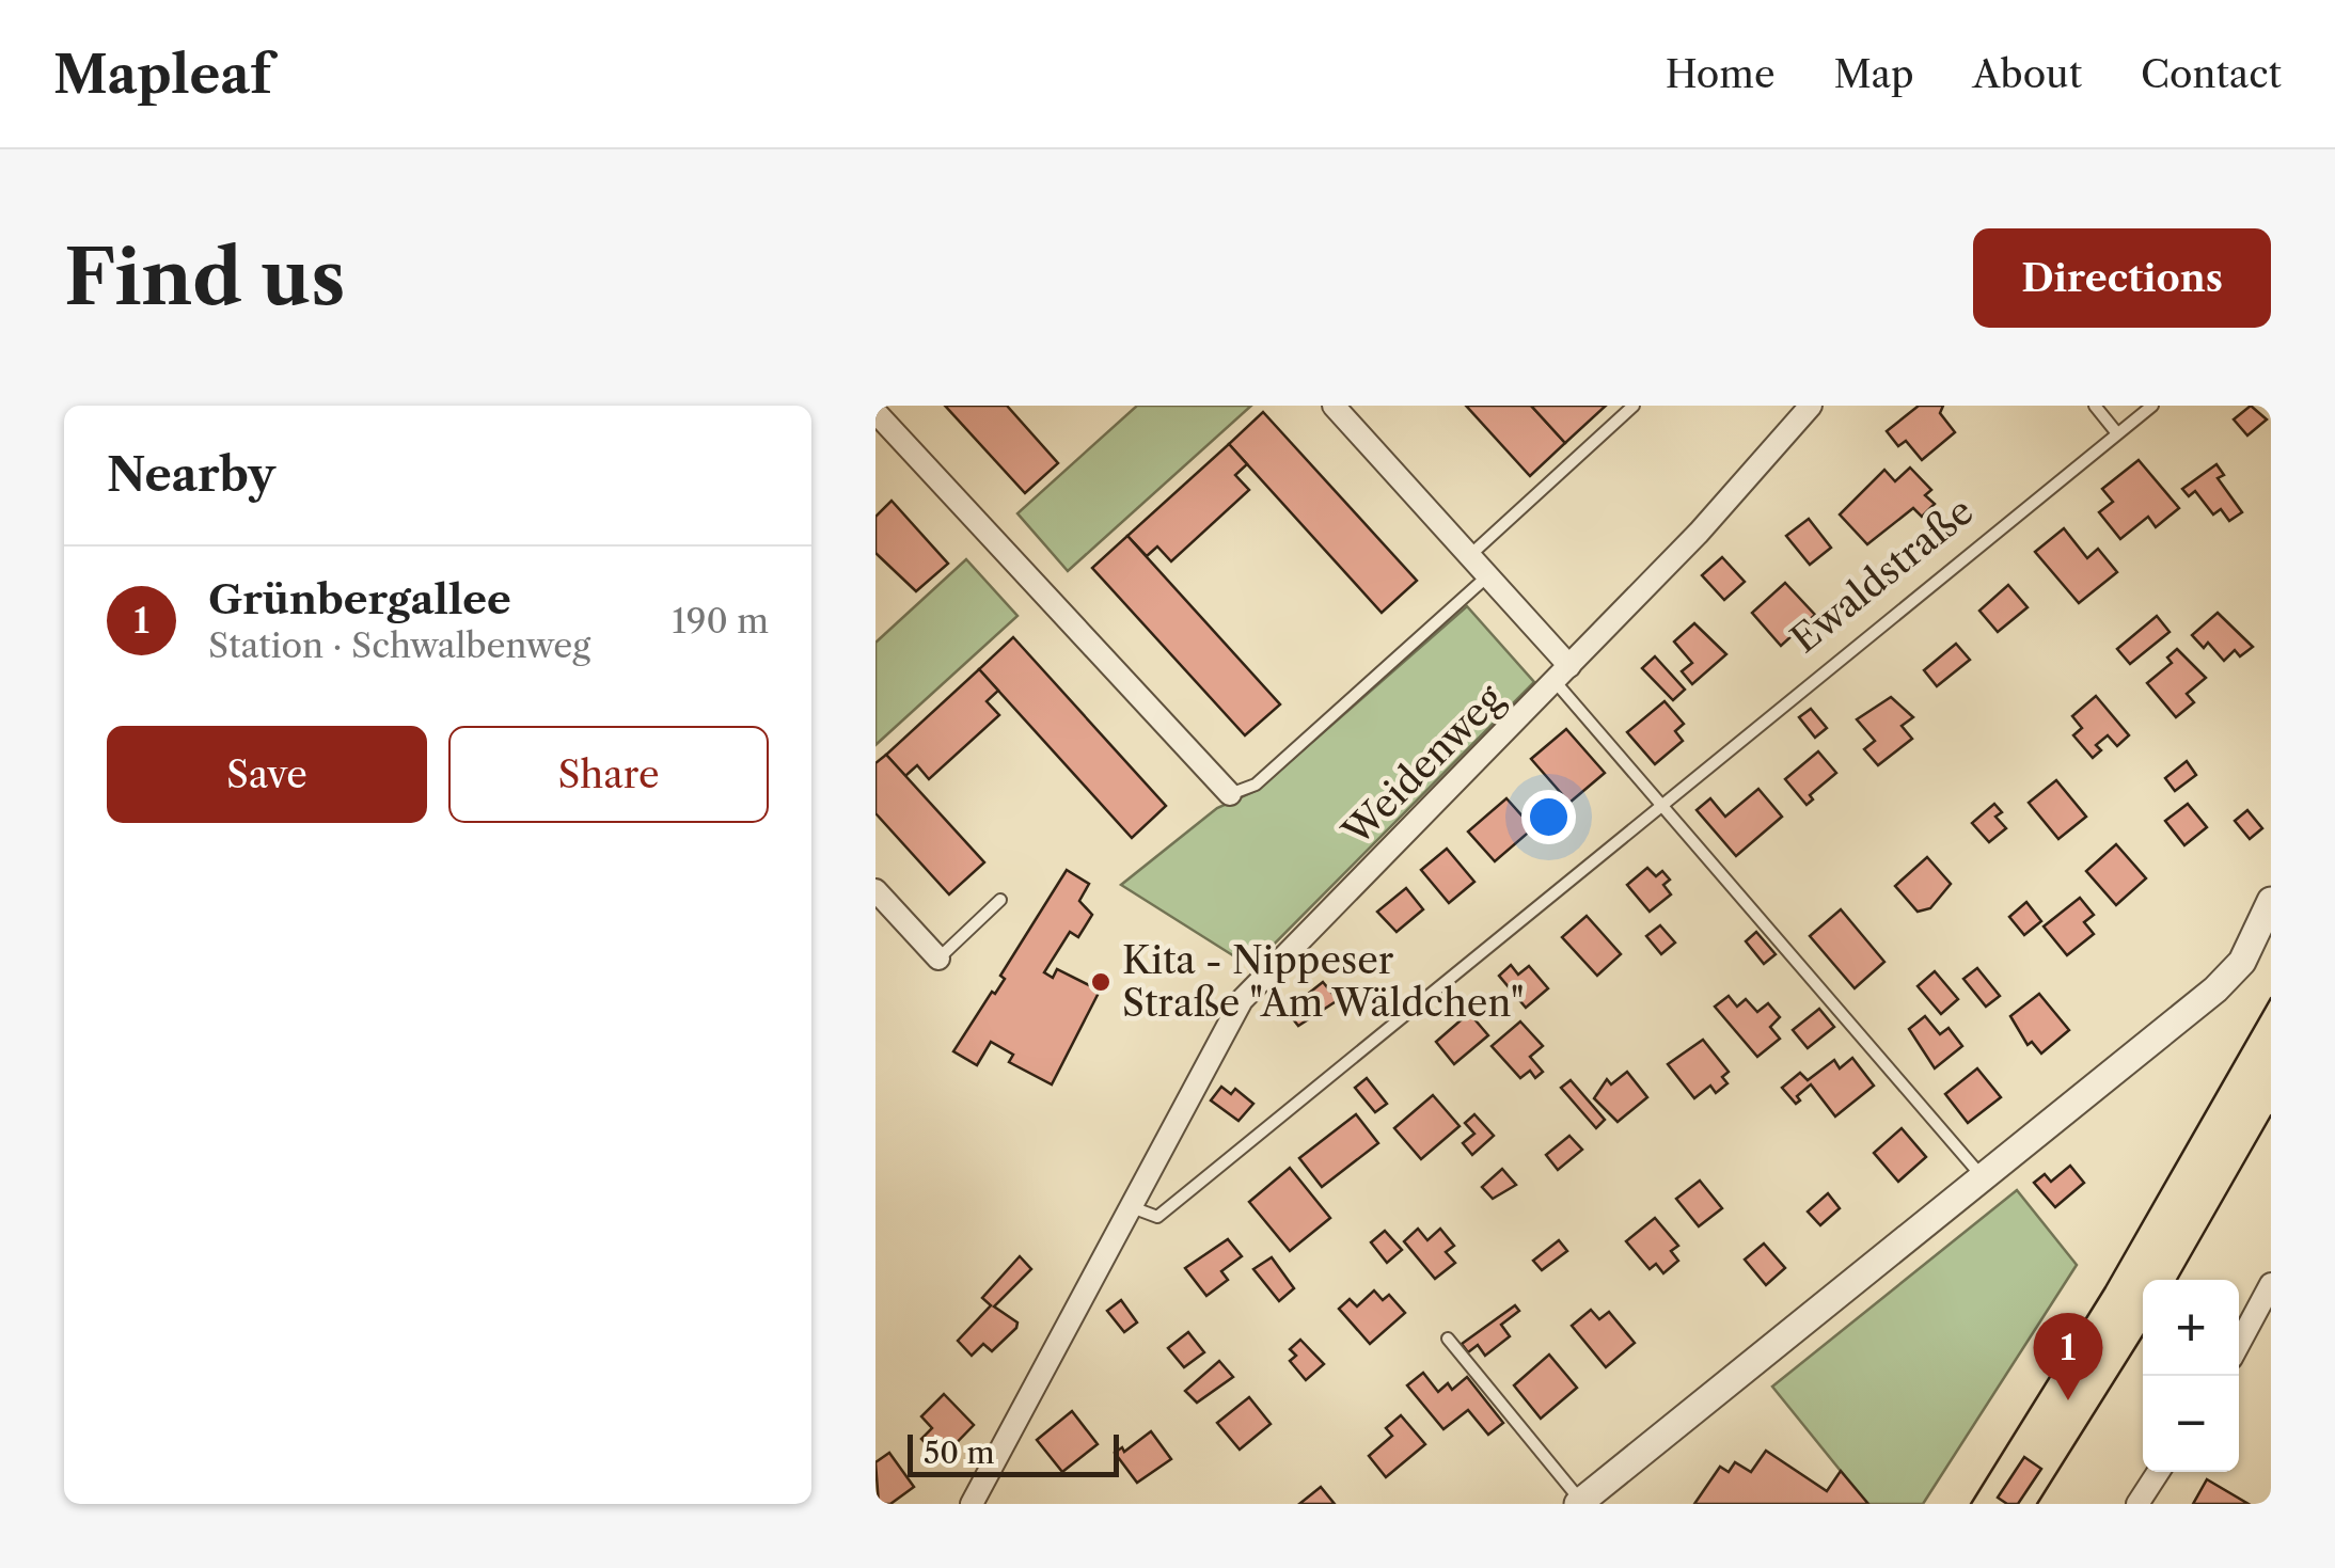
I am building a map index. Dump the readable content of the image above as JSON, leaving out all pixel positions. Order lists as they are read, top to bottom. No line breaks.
{"streets":{"street":["Weidenweg"],"lane":["Ewaldstraße"]},"places":["Kita - Nippeser Straße \"Am Wäldchen\""],"scale_bar":"50 m","page":{"header":"Mapleaf","nav":["Home","Map","About","Contact"],"buttons":["Directions",["Save","Share"]],"title":"Find us","heading":"Nearby","list":[{"mark":"1","name":"Grünbergallee","note":"Station · Schwalbenweg","value":"190 m"}],"map_buttons":["+","−"],"pins":"1","scale":"50 m"}}
